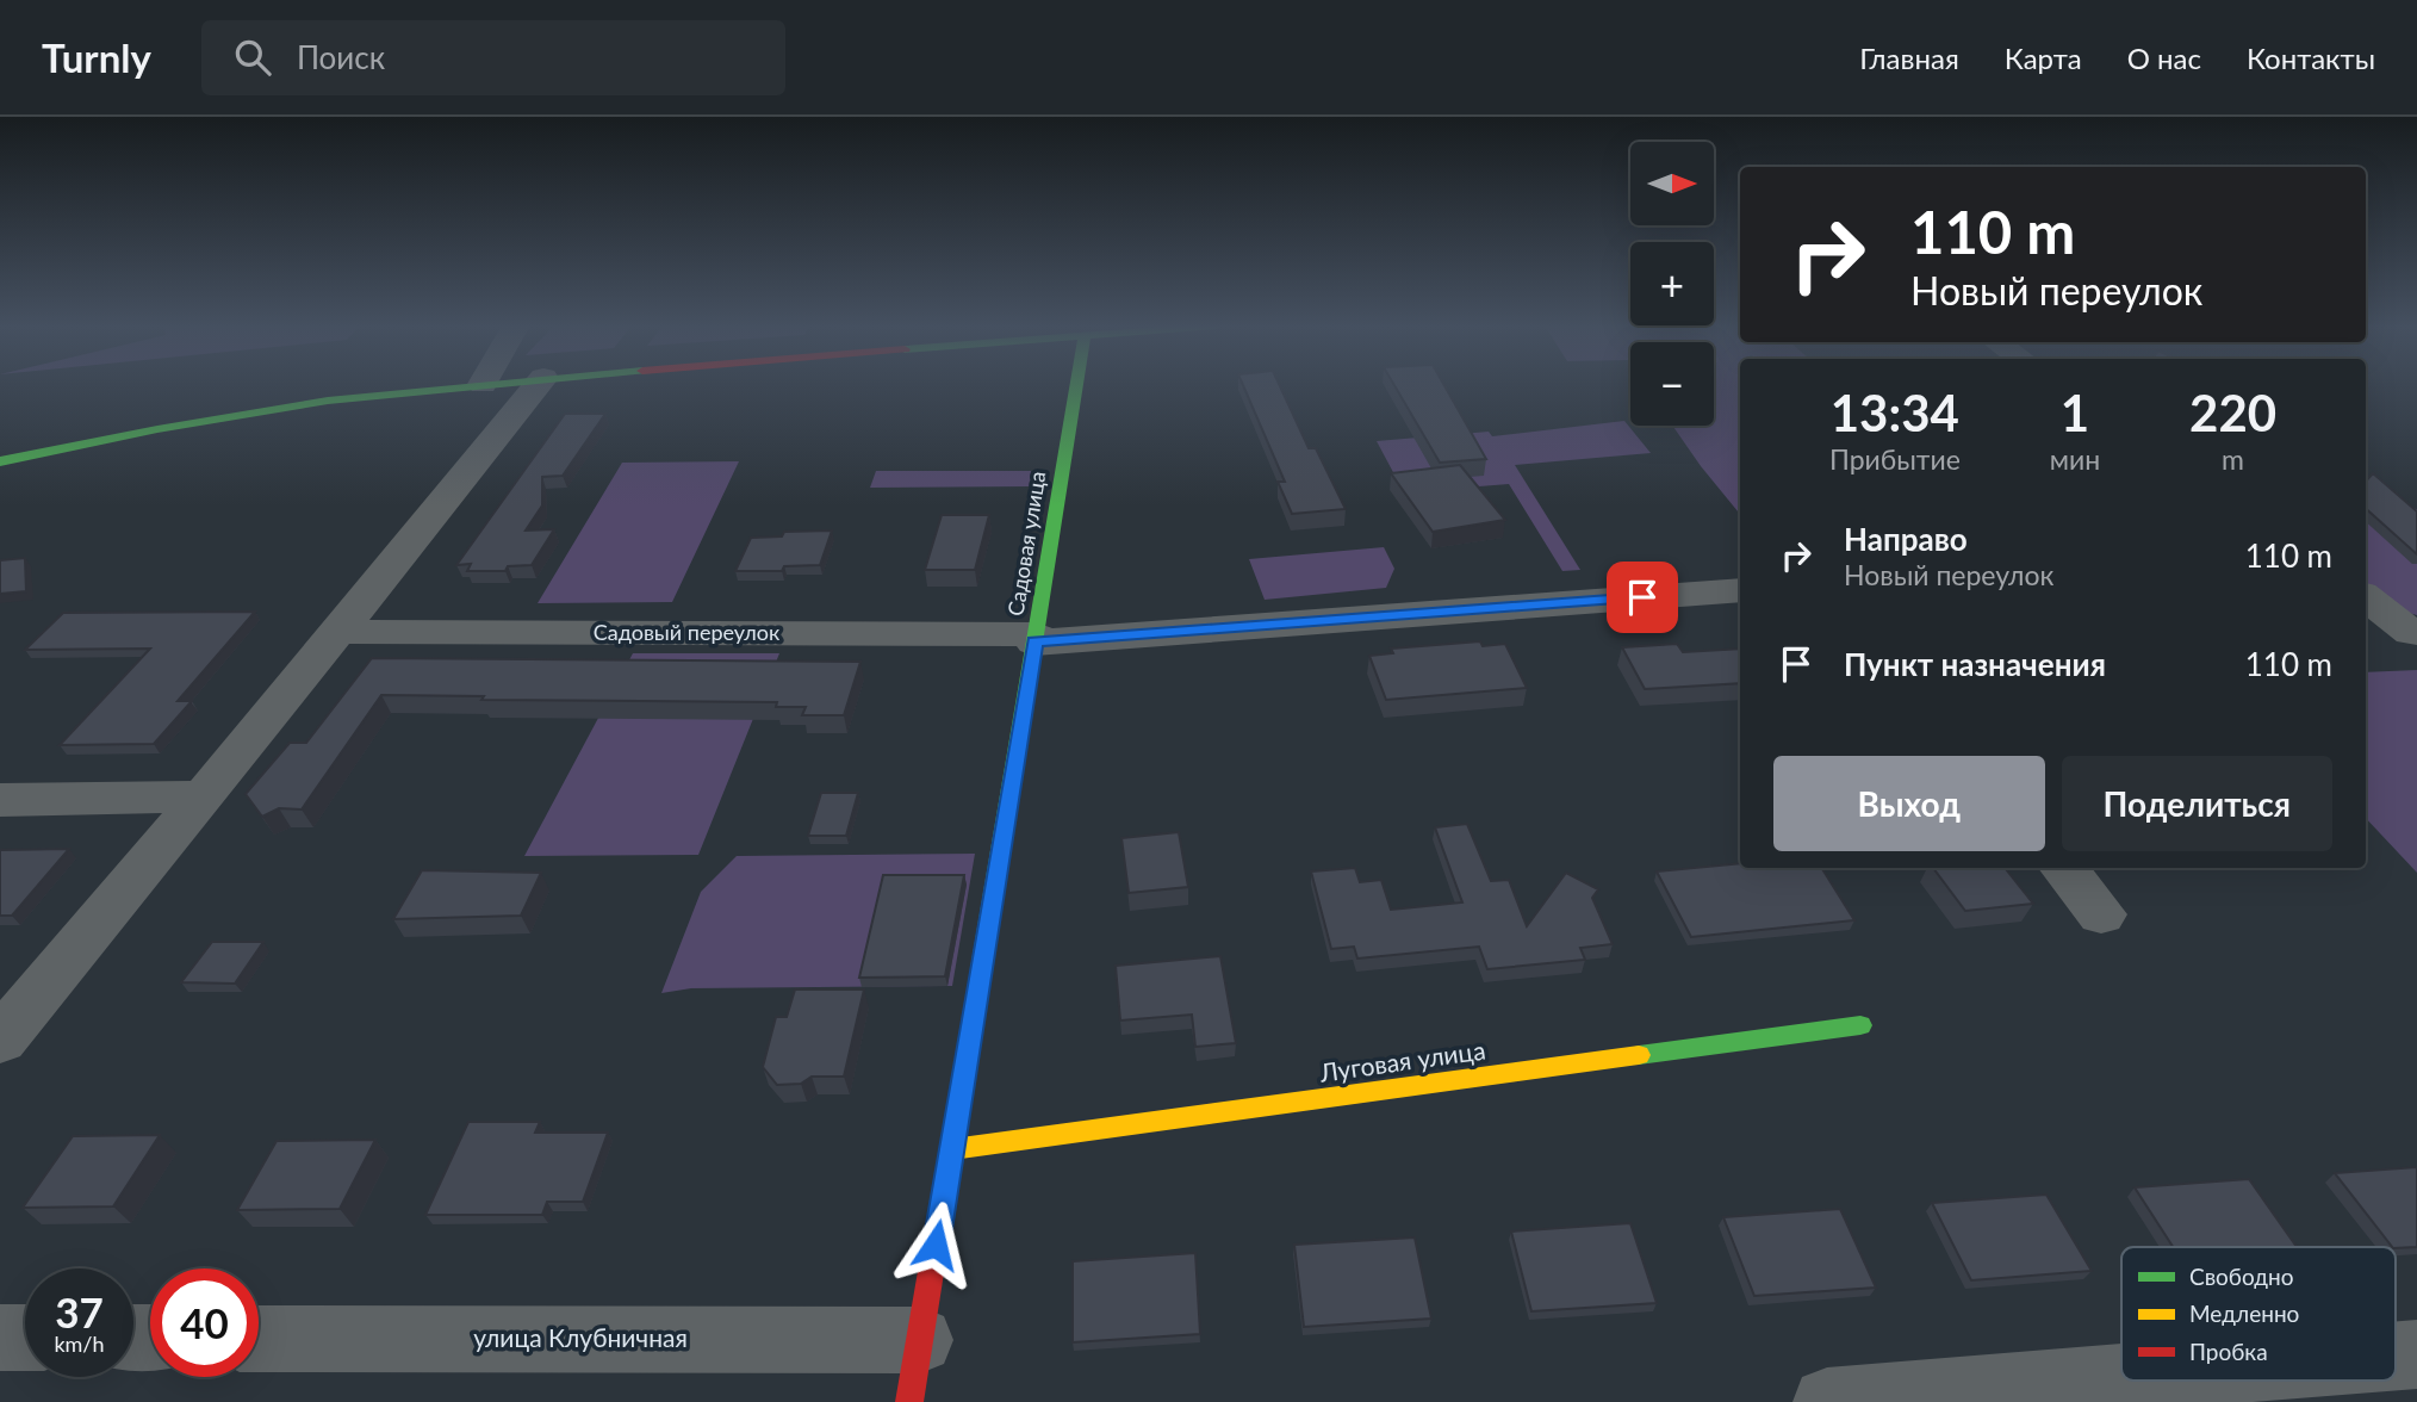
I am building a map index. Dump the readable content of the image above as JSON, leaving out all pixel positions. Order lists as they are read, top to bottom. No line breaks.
{"streets":{"street":["Садовая улица","Садовый переулок","Луговая улица","улица Клубничная"]},"crossings":[["Садовая улица","Садовый переулок"],["Садовая улица","Луговая улица"],["Садовая улица","улица Клубничная"]],"legend":["Свободно","Медленно","Пробка"],"north":"right","page":{"header":"Turnly","search":"Поиск","nav":["Главная","Карта","О нас","Контакты"],"map_buttons":["+","−"],"turn":["110 m","Новый переулок"],"eta":["13:34","Прибытие","1","мин","220","m"],"list":[{"name":"Направо","note":"Новый переулок","value":"110 m"},{"name":"Пункт назначения","value":"110 m"}],"buttons":["Выход","Поделиться"],"speed":"37 km/h","limit":"40"}}
